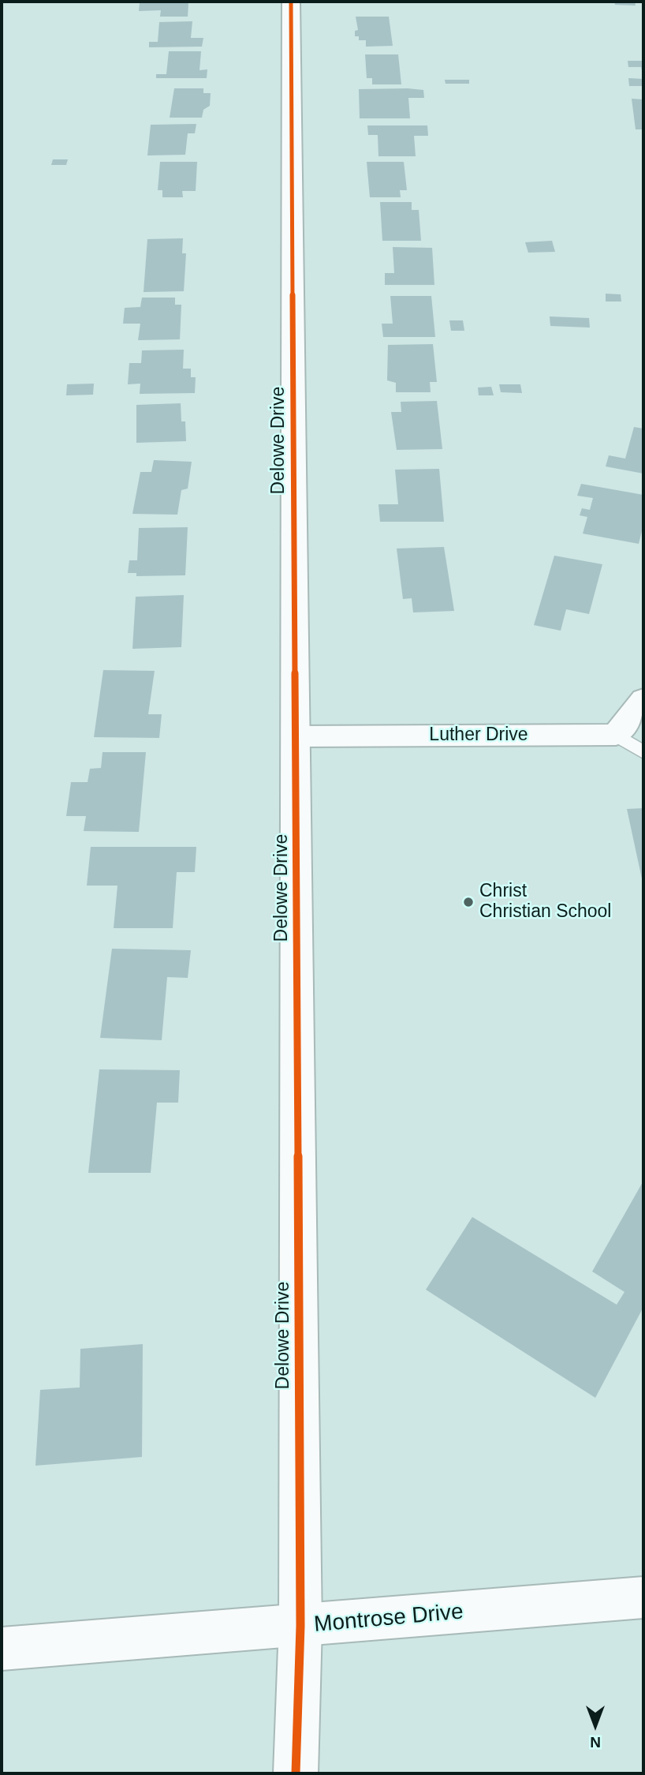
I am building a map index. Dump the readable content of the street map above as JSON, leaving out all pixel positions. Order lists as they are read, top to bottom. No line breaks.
{"streets":{"street":["Delowe Drive","Luther Drive","Montrose Drive"]},"crossings":[["Delowe Drive","Luther Drive"],["Delowe Drive","Montrose Drive"]],"places":["Christ Christian School"],"north":"bottom"}
